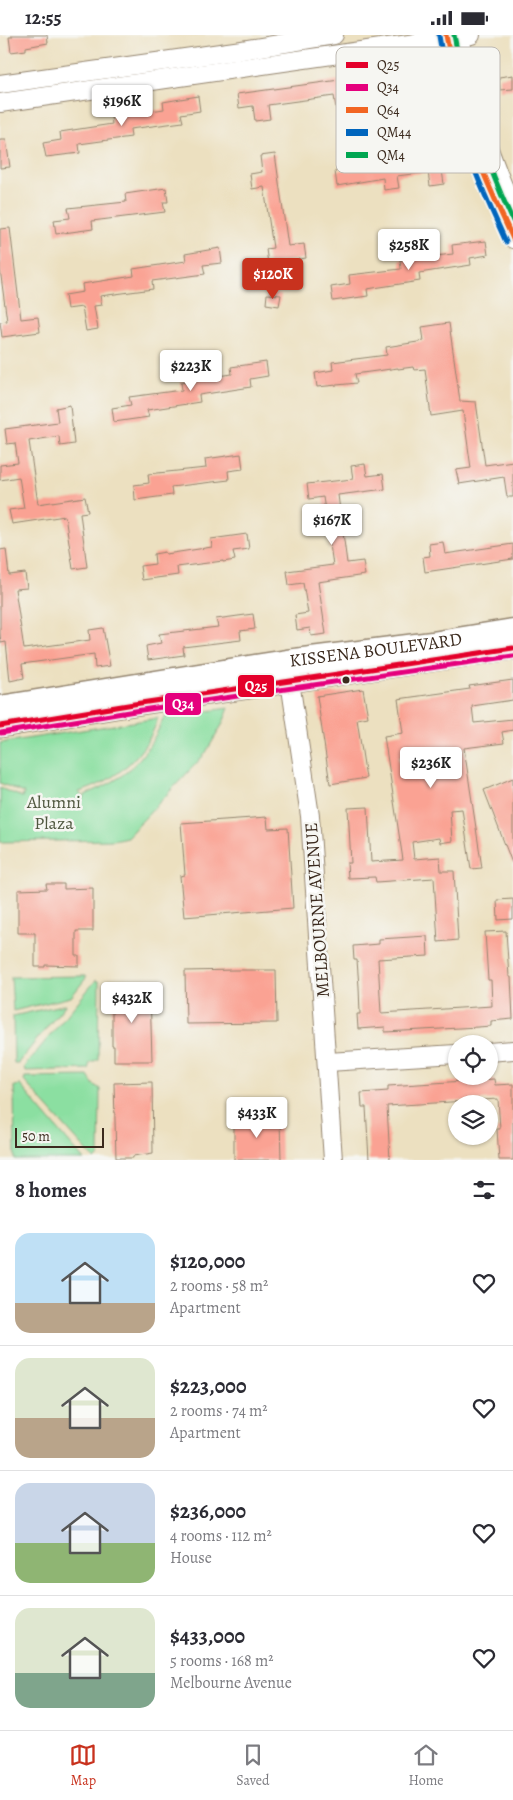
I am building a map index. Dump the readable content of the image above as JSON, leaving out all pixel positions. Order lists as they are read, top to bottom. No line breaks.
{"streets":{"main road":["KISSENA BOULEVARD"],"street":["MELBOURNE AVENUE"]},"crossings":[["KISSENA BOULEVARD","MELBOURNE AVENUE"]],"parks":["Alumni Plaza"],"lines":["transit line Q64","transit line QM4","transit line QM44","transit line Q25","transit line Q34"],"legend":["Q25","Q34","Q64","QM44","QM4"],"scale_bar":"50 m","page":{"status":"12:55","price":["$196K","$258K","$120K","$223K","$167K","$236K","$432K","$433K"],"scale":"50 m","heading":"8 homes","list":[{"name":"$120,000","note":"2 rooms · 58 m² · Apartment"},{"name":"$223,000","note":"2 rooms · 74 m² · Apartment"},{"name":"$236,000","note":"4 rooms · 112 m² · House"},{"name":"$433,000","note":"5 rooms · 168 m² · Melbourne Avenue"}],"tabs":["Map","Saved","Home"]}}
